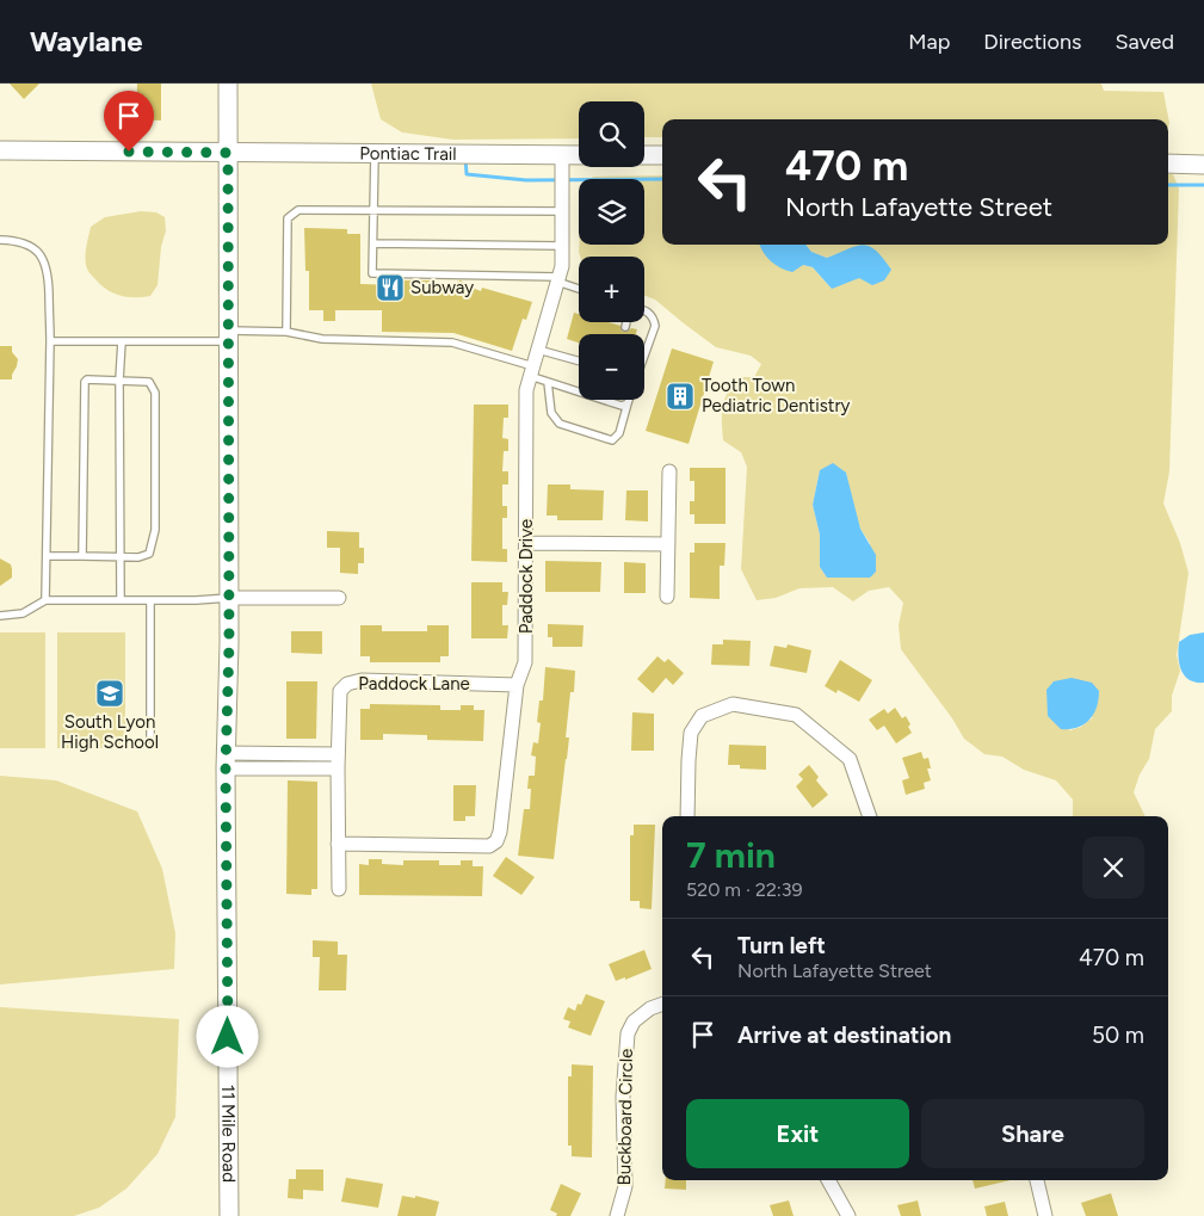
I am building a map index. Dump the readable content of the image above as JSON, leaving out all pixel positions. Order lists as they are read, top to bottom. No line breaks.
{"streets":{"street":["Pontiac Trail","Paddock Drive","Paddock Lane","Buckboard Circle","11 Mile Road"]},"crossings":[["Pontiac Trail","Paddock Drive"],["Pontiac Trail","11 Mile Road"],["Paddock Drive","Paddock Lane"]],"places":{"restaurant":["Subway"],"building":["Tooth Town Pediatric Dentistry"],"school or university":["South Lyon High School"]},"page":{"header":"Waylane","nav":["Map","Directions","Saved"],"map_buttons":["+","−"],"turn":["470 m","North Lafayette Street"],"heading":["7 min","520 m · 22:39"],"list":[{"name":"Turn left","note":"North Lafayette Street","value":"470 m"},{"name":"Arrive at destination","value":"50 m"}],"buttons":["Exit","Share"]}}
